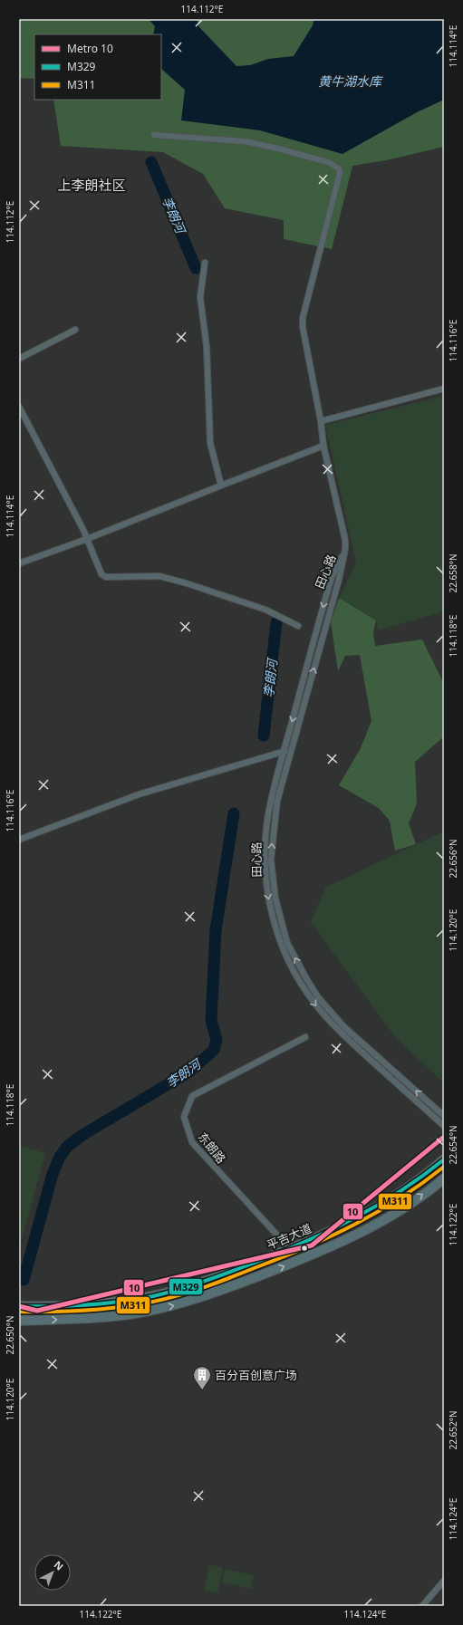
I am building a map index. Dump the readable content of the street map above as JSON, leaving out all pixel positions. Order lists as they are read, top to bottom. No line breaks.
{"streets":{"main road":["平吉大道"],"street":["田心路","东朗路"]},"crossings":[["东朗路","平吉大道"]],"districts":["上李朗社区"],"water":["黄牛湖水库","李朗河"],"places":{"building":["百分百创意广场"]},"lines":["metro line 10","transit line M329","transit line M311"],"legend":["Metro 10","M329","M311"],"north":"top right","coordinates":["114.112°E","114.114°E","114.116°E","22.658°N","114.118°E","22.656°N","114.120°E","22.654°N","114.122°E","22.650°N","22.652°N","114.124°E"]}
